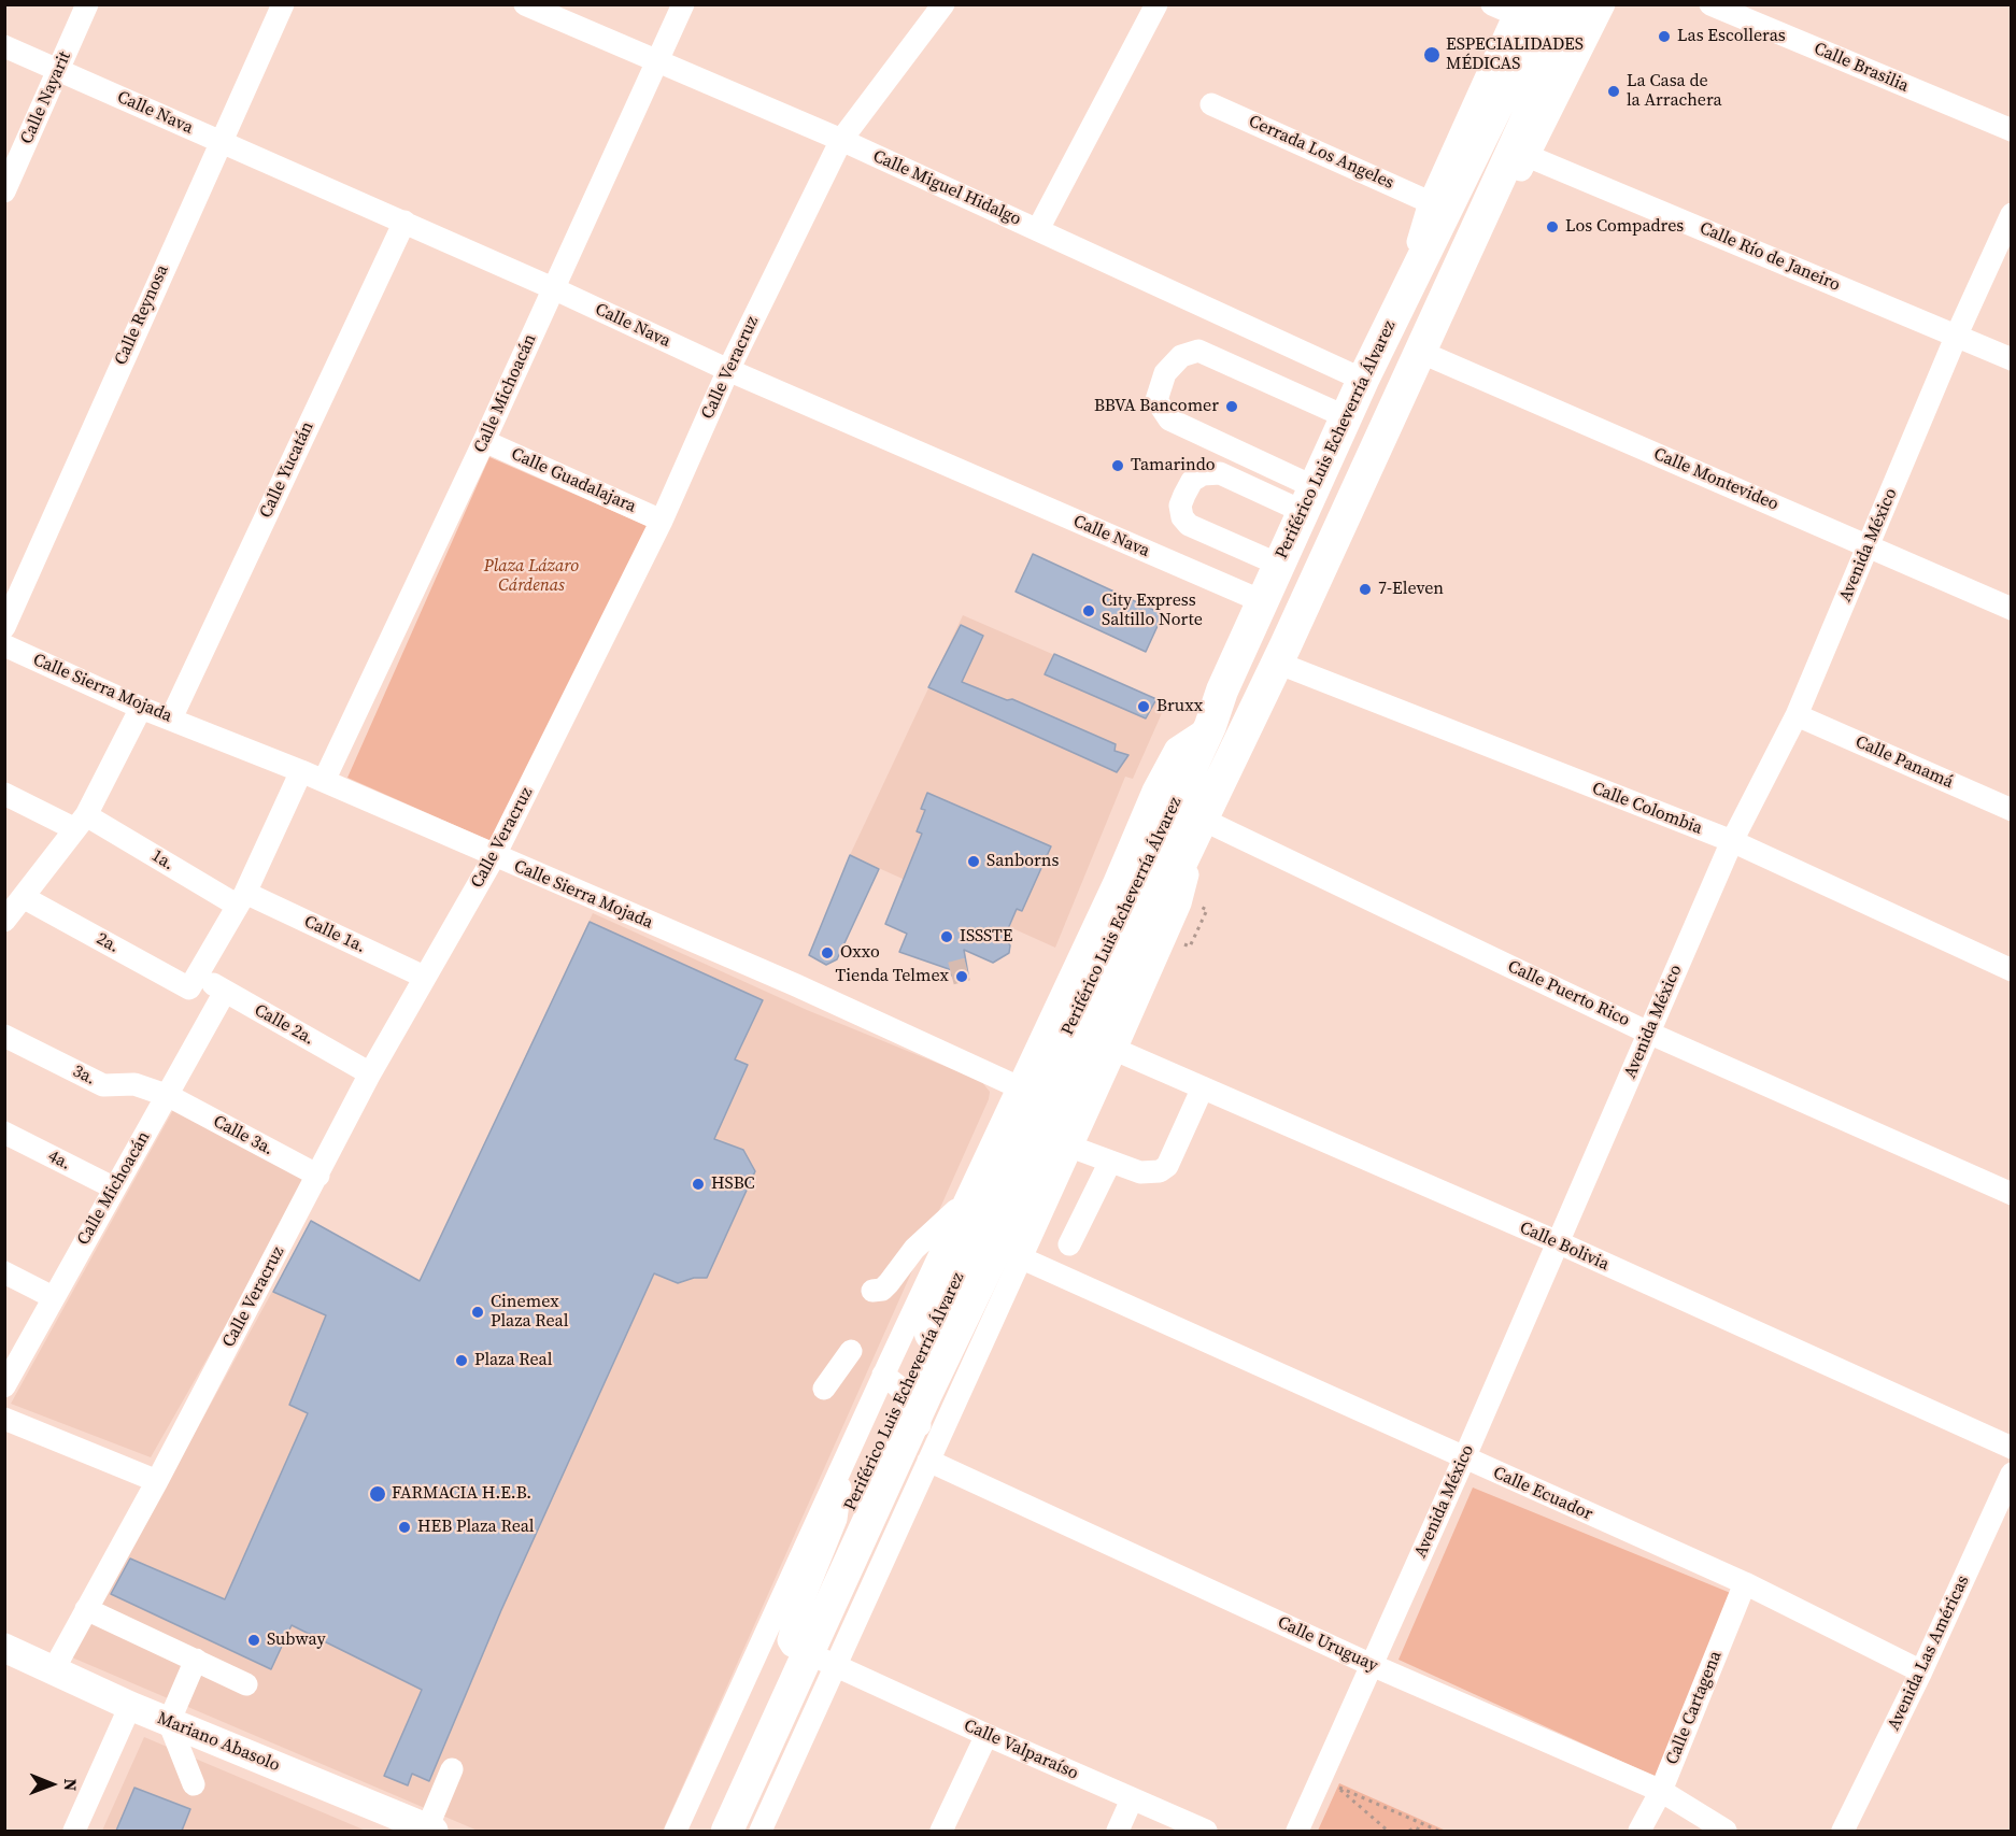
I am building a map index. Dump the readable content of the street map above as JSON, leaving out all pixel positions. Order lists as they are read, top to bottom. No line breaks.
{"streets":{"highway":["Periférico Luis Echeverría Álvarez"],"main road":["Mariano Abasolo"],"street":["Calle Brasilia","Calle Nayarit","Calle Nava","Cerrada Los Angeles","Calle Miguel Hidalgo","Calle Río de Janeiro","Calle Reynosa","Calle Veracruz","Calle Michoacán","Calle Yucatán","Calle Montevideo","Calle Guadalajara","Avenida México","Calle Sierra Mojada","Calle Panamá","Calle Colombia","1a.","Calle 1a.","2a.","Calle Puerto Rico","Calle 2a.","3a.","Calle 3a.","4a.","Calle Bolivia","Calle Ecuador","Calle Uruguay","Avenida Las Américas","Calle Cartagena","Calle Valparaíso"]},"crossings":[["Calle Nayarit","Calle Nava"],["Calle Nava","Calle Reynosa"],["Calle Nava","Calle Veracruz"],["Calle Nava","Calle Michoacán"],["Calle Nava","Periférico Luis Echeverría Álvarez"],["Calle Nava","Calle Yucatán"],["Calle Miguel Hidalgo","Calle Veracruz"],["Calle Miguel Hidalgo","Calle Michoacán"],["Calle Miguel Hidalgo","Periférico Luis Echeverría Álvarez"],["Calle Río de Janeiro","Periférico Luis Echeverría Álvarez"],["Calle Río de Janeiro","Avenida México"],["Calle Veracruz","Calle Guadalajara"],["Calle Veracruz","Calle Sierra Mojada"],["Calle Veracruz","Calle 1a."],["Calle Veracruz","Calle 2a."],["Calle Veracruz","Calle 3a."],["Calle Veracruz","Mariano Abasolo"],["Calle Michoacán","Calle Guadalajara"],["Calle Michoacán","Calle Sierra Mojada"],["Calle Michoacán","Calle 2a."],["Calle Michoacán","3a."],["Calle Michoacán","Calle 3a."],["Calle Michoacán","4a."],["Periférico Luis Echeverría Álvarez","Calle Montevideo"],["Periférico Luis Echeverría Álvarez","Calle Colombia"],["Periférico Luis Echeverría Álvarez","Calle Puerto Rico"],["Calle Yucatán","Calle Sierra Mojada"],["Calle Montevideo","Avenida México"],["Avenida México","Calle Panamá"],["Avenida México","Calle Colombia"],["Avenida México","Calle Puerto Rico"],["Avenida México","Calle Bolivia"],["Avenida México","Calle Ecuador"],["Avenida México","Calle Uruguay"],["1a.","Calle 1a."],["2a.","Calle 2a."],["3a.","Calle 3a."],["Calle Ecuador","Avenida Las Américas"],["Calle Ecuador","Calle Cartagena"],["Calle Uruguay","Calle Cartagena"]],"parks":["Plaza Lázaro Cárdenas"],"places":["Las Escolleras","ESPECIALIDADES MÉDICAS","La Casa de la Arrachera","Los Compadres","BBVA Bancomer","Tamarindo","7-Eleven","City Express Saltillo Norte","Bruxx","Sanborns","ISSSTE","Oxxo","Tienda Telmex","HSBC","Cinemex Plaza Real","Plaza Real","FARMACIA H.E.B.","HEB Plaza Real","Subway"],"north":"right"}
